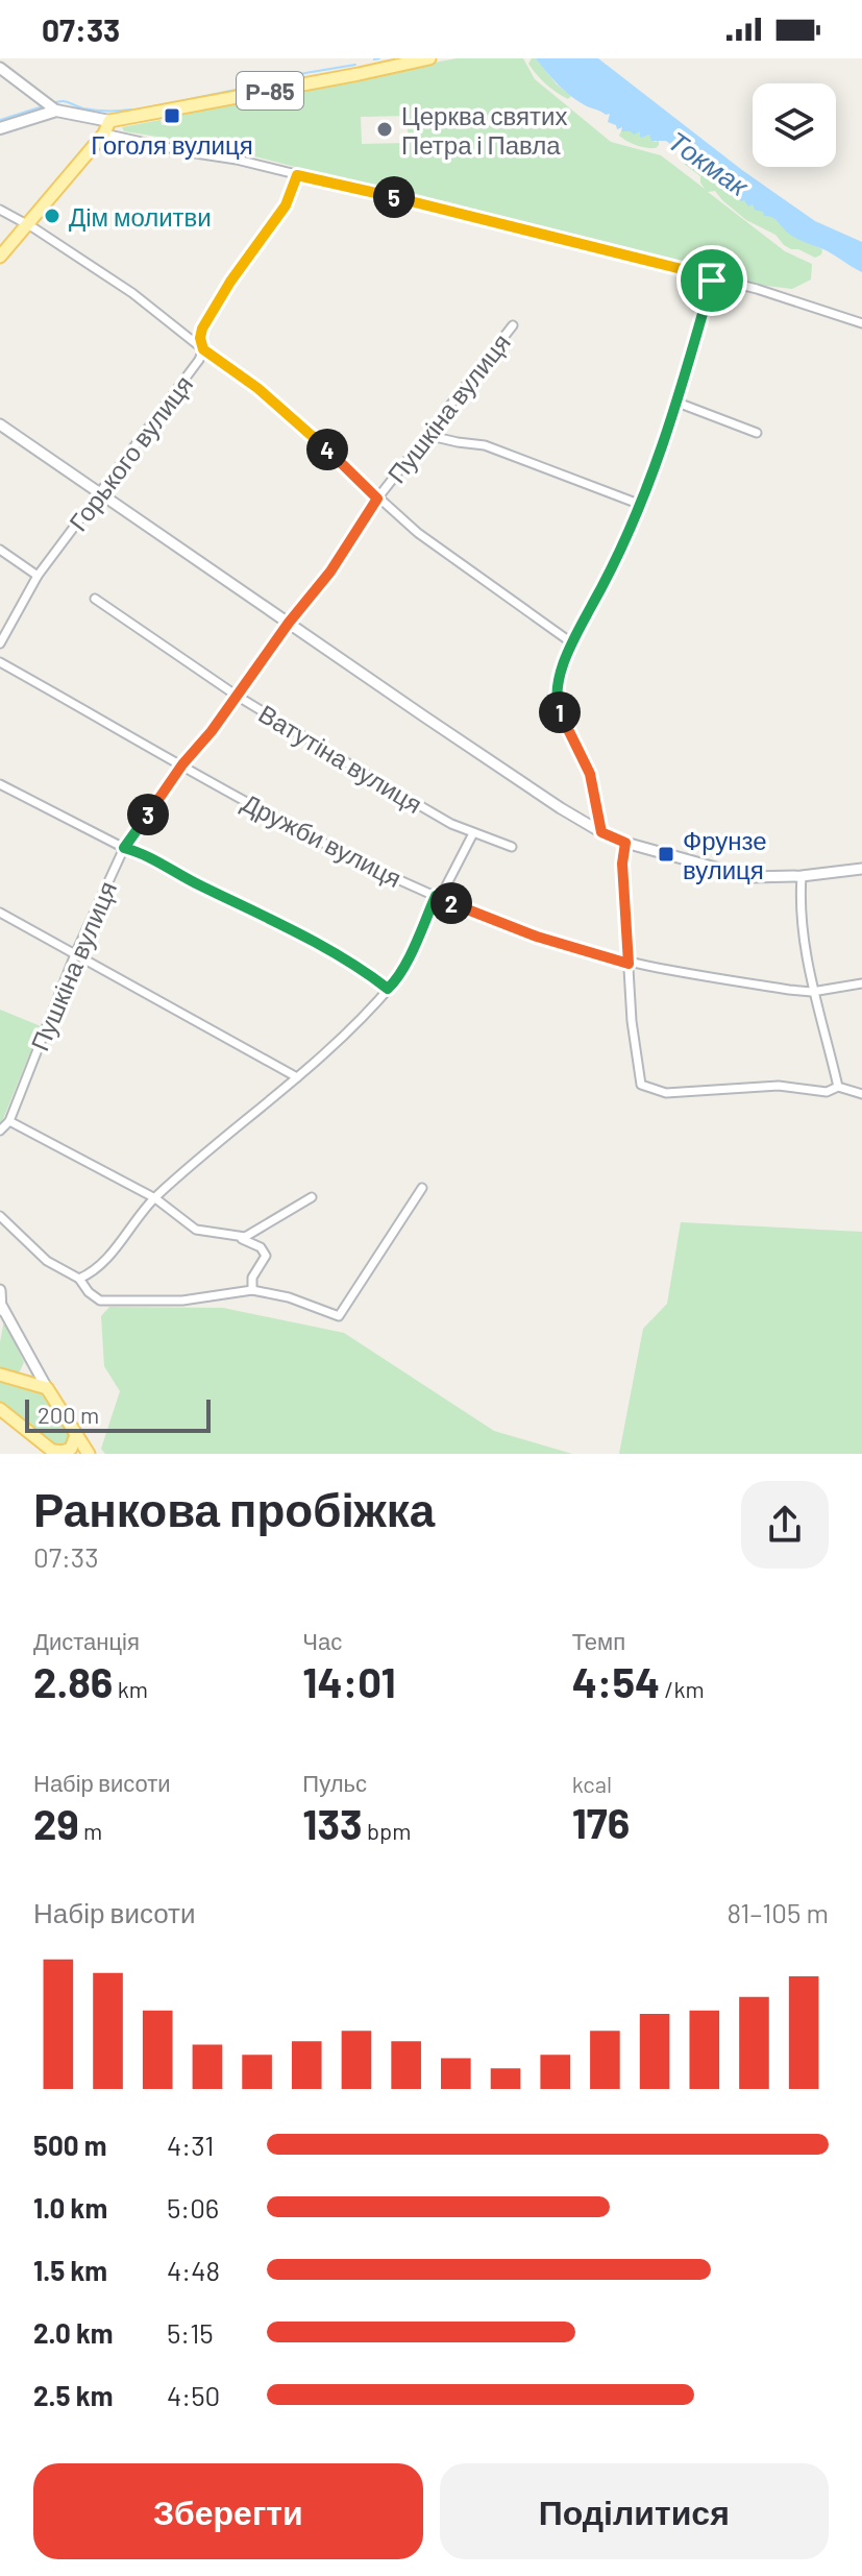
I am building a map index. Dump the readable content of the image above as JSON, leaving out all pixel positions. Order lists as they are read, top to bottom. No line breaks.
{"streets":{"main road":["Р-85"],"street":["Пушкіна вулиця","Горького вулиця","Ватутіна вулиця","Дружби вулиця"]},"crossings":[["Пушкіна вулиця","Ватутіна вулиця"],["Пушкіна вулиця","Дружби вулиця"]],"water":["Токмак"],"places":{"transit":["Гоголя вулиця","Фрунзе вулиця"],"other":["Церква святих Петра і Павла","Дім молитви"]},"scale_bar":"200 m","page":{"status":"07:33","pins":["5","4","1","3","2"],"scale":"200 m","heading":["Ранкова пробіжка","07:33"],"stats":[["Дистанція","2.86 km"],["Час","14:01"],["Темп","4:54 /km"],["Набір висоти","29 m"],["Пульс","133 bpm"],["kcal","176"]],"chart":["Набір висоти","81–105 m"],"list":[{"name":"500 m","note":"4:31"},{"name":"1.0 km","note":"5:06"},{"name":"1.5 km","note":"4:48"},{"name":"2.0 km","note":"5:15"},{"name":"2.5 km","note":"4:50"}],"buttons":["Зберегти","Поділитися"]}}
